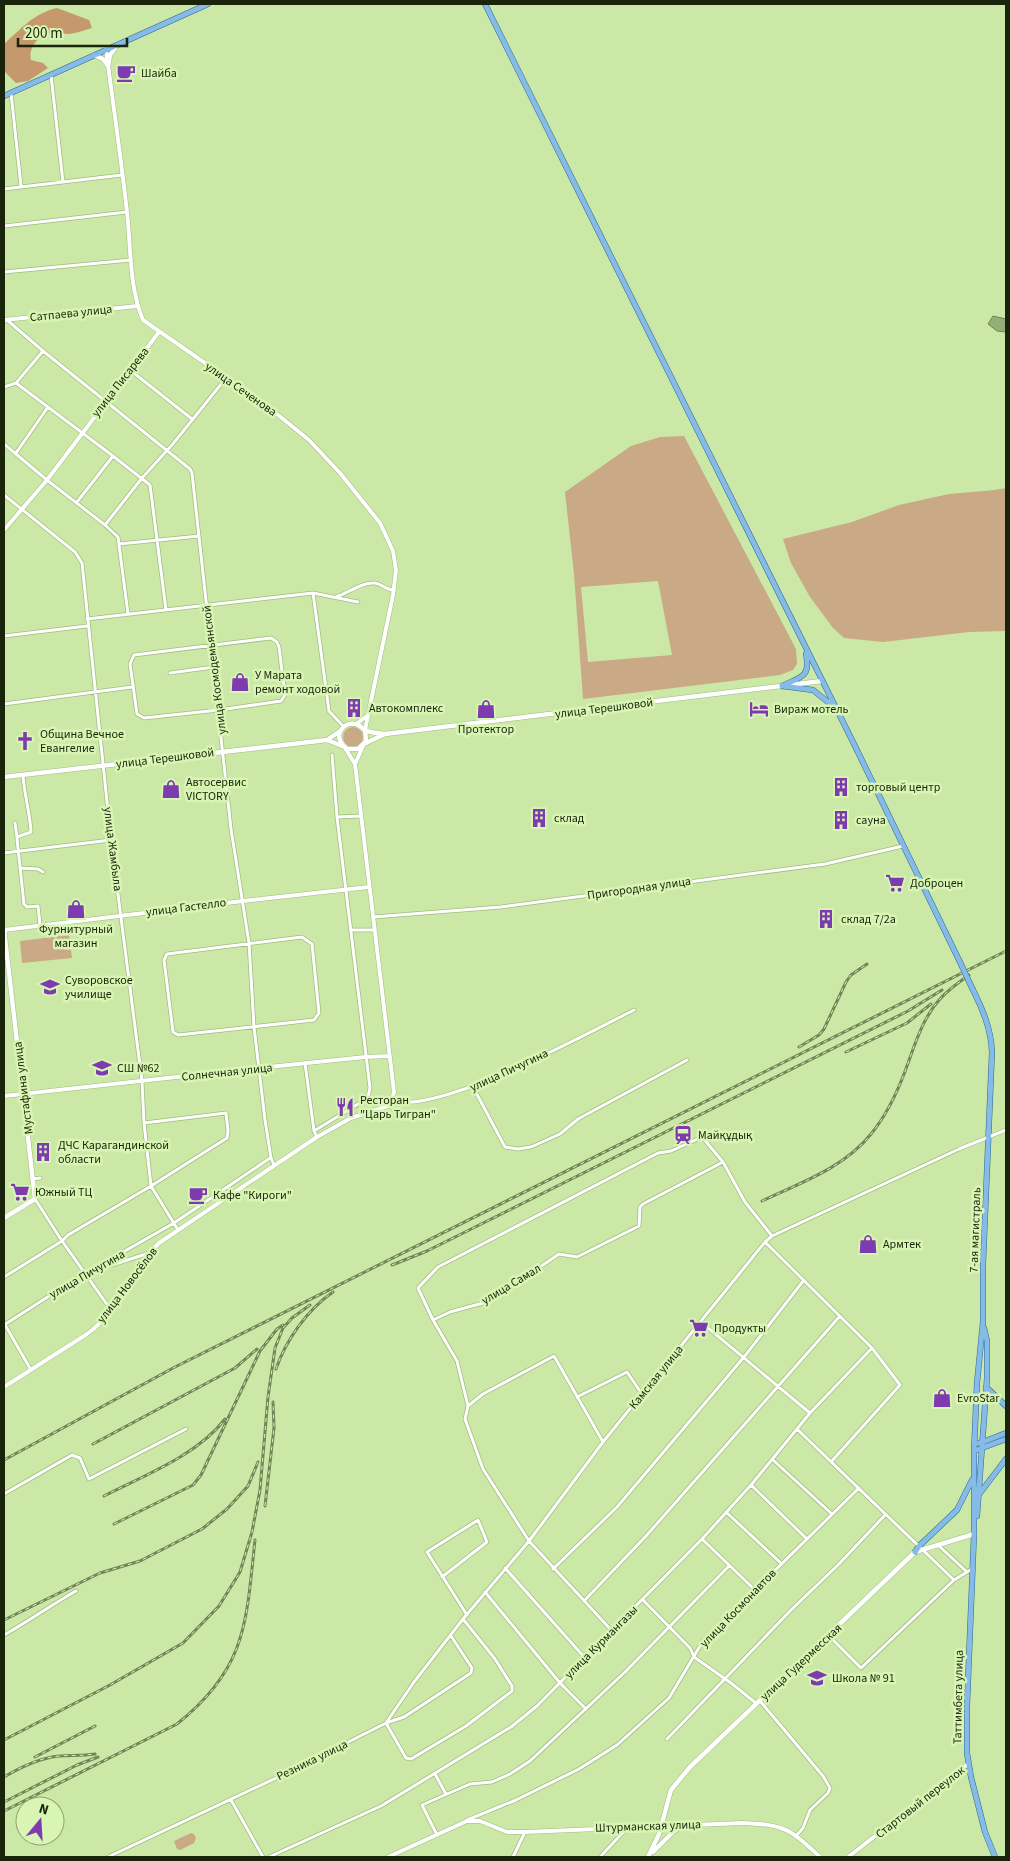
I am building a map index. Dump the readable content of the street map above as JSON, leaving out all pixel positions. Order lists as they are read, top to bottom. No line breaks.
{"streets":{"main road":["улица Терешковой","Мустафина улица","7-ая магистраль","улица Гудермесская","Таттимбета улица"],"street":["Сатпаева улица","улица Писарева","улица Сеченова","улица Космодемьянской","улица Жамбыла","Пригородная улица","улица Гастелло","улица Пичугина","Солнечная улица","улица Самал","улица Новосёлов","Камская улица","улица Космонавтов","улица Курмангазы","Резника улица","Стартовый переулок","Штурманская улица"]},"crossings":[["Сатпаева улица","улица Сеченова"],["Сатпаева улица","улица Космодемьянской"],["улица Писарева","улица Сеченова"],["улица Писарева","улица Космодемьянской"],["улица Писарева","улица Жамбыла"],["улица Космодемьянской","улица Терешковой"],["улица Космодемьянской","улица Гастелло"],["улица Космодемьянской","улица Пичугина"],["улица Космодемьянской","Солнечная улица"],["улица Космодемьянской","улица Новосёлов"],["улица Терешковой","улица Жамбыла"],["улица Терешковой","7-ая магистраль"],["улица Жамбыла","улица Гастелло"],["улица Жамбыла","улица Пичугина"],["улица Жамбыла","Солнечная улица"],["улица Жамбыла","улица Новосёлов"],["Пригородная улица","7-ая магистраль"],["улица Гастелло","Мустафина улица"],["улица Пичугина","Мустафина улица"],["Солнечная улица","Мустафина улица"],["Мустафина улица","улица Новосёлов"],["7-ая магистраль","Камская улица"],["Камская улица","Резника улица"],["улица Космонавтов","Штурманская улица"],["улица Гудермесская","Штурманская улица"],["Таттимбета улица","Стартовый переулок"]],"places":{"cafe":["Шайба","Кафе \"Кироги\""],"shop":["У Марата ремонт ходовой","Протектор","Автосервис VICTORY","Фурнитурный магазин","Армтек","EvroStar"],"building":["Автокомплекс","торговый центр","склад","сауна","склад 7/2а","ДЧС Карагандинской области"],"hotel":["Вираж мотель"],"church":["Община Вечное Евангелие"],"supermarket":["Доброцен","Южный ТЦ","Продукты"],"school or university":["Суворовское училище","СШ №62","Школа № 91"],"restaurant":["Ресторан \"Царь Тигран\""],"station":["Майқұдық"]},"scale_bar":"200 m","north":"top"}
